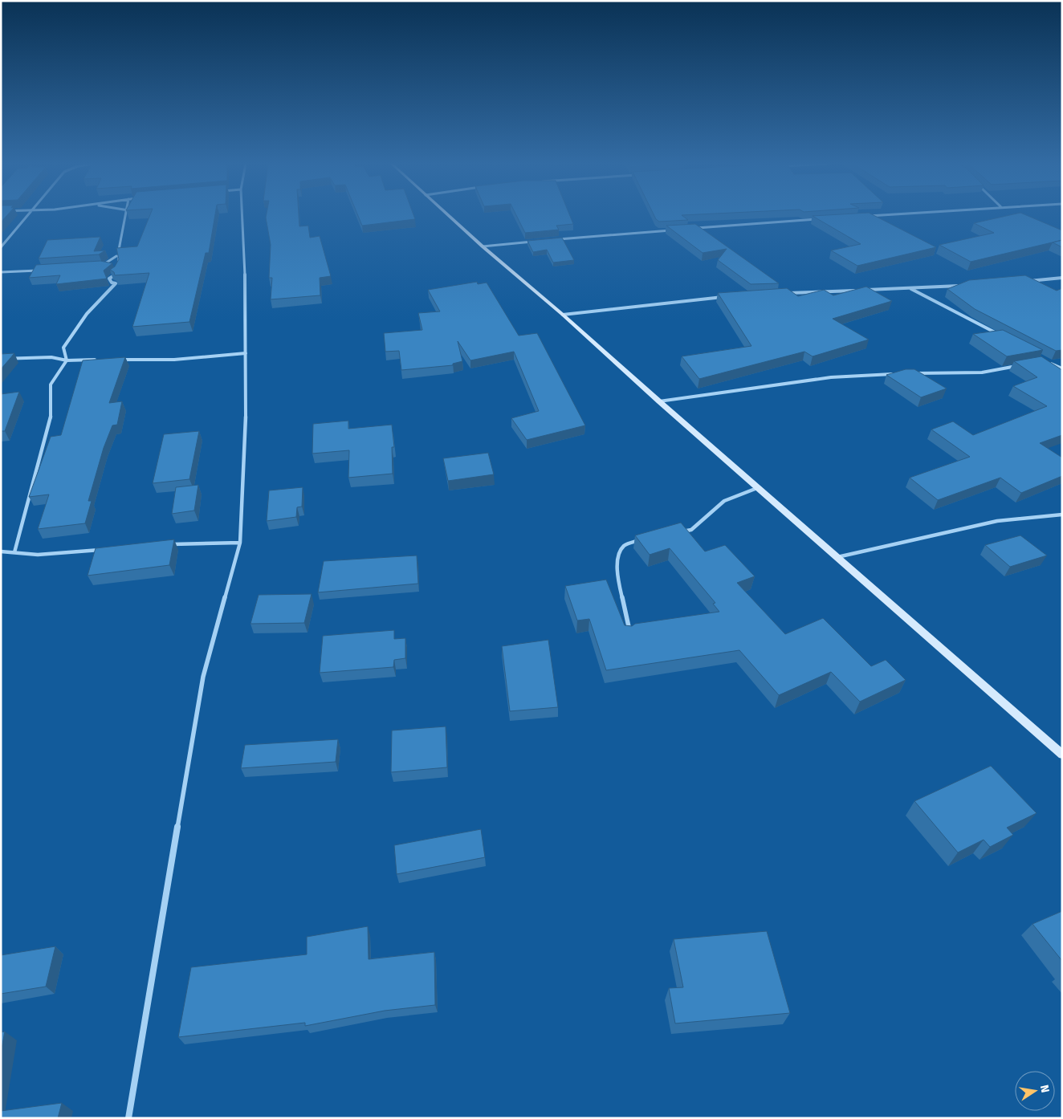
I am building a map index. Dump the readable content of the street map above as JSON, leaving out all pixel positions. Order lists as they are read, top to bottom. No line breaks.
{"north":"right"}
